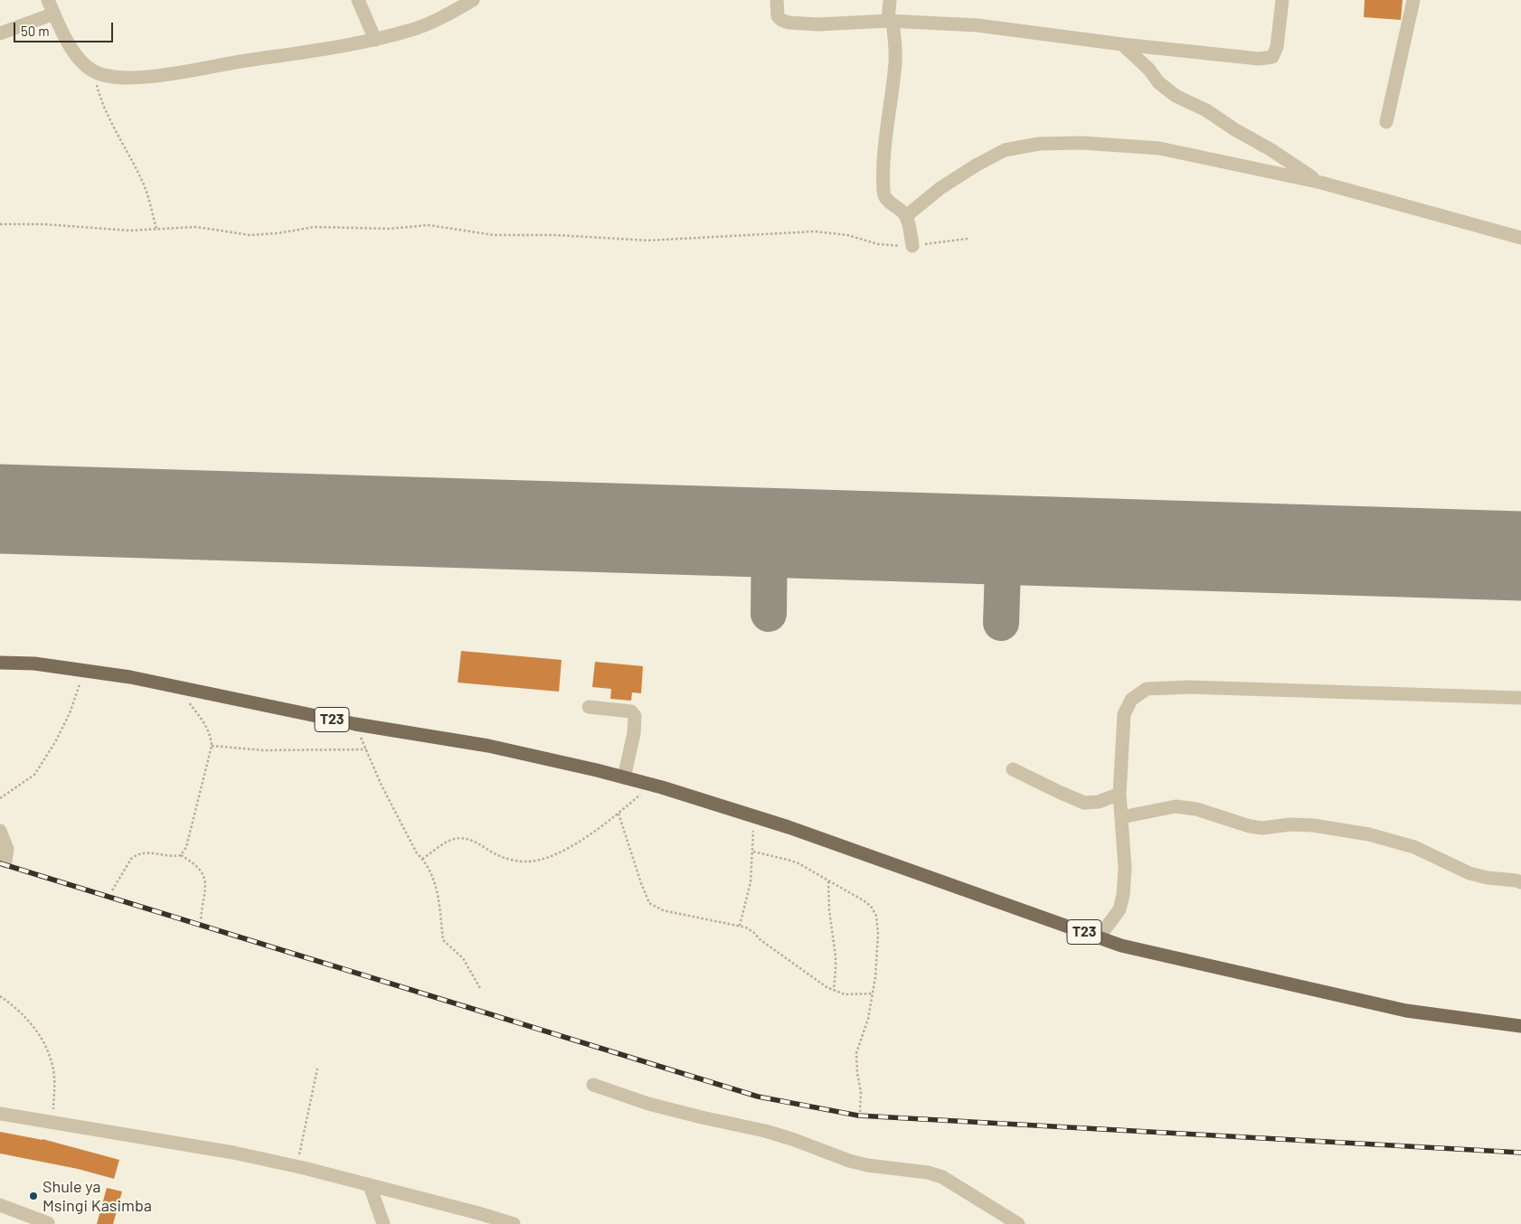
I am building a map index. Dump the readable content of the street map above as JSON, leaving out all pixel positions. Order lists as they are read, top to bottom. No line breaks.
{"streets":{"main road":["T23"]},"places":["Shule ya Msingi Kasimba"],"scale_bar":"50 m"}
